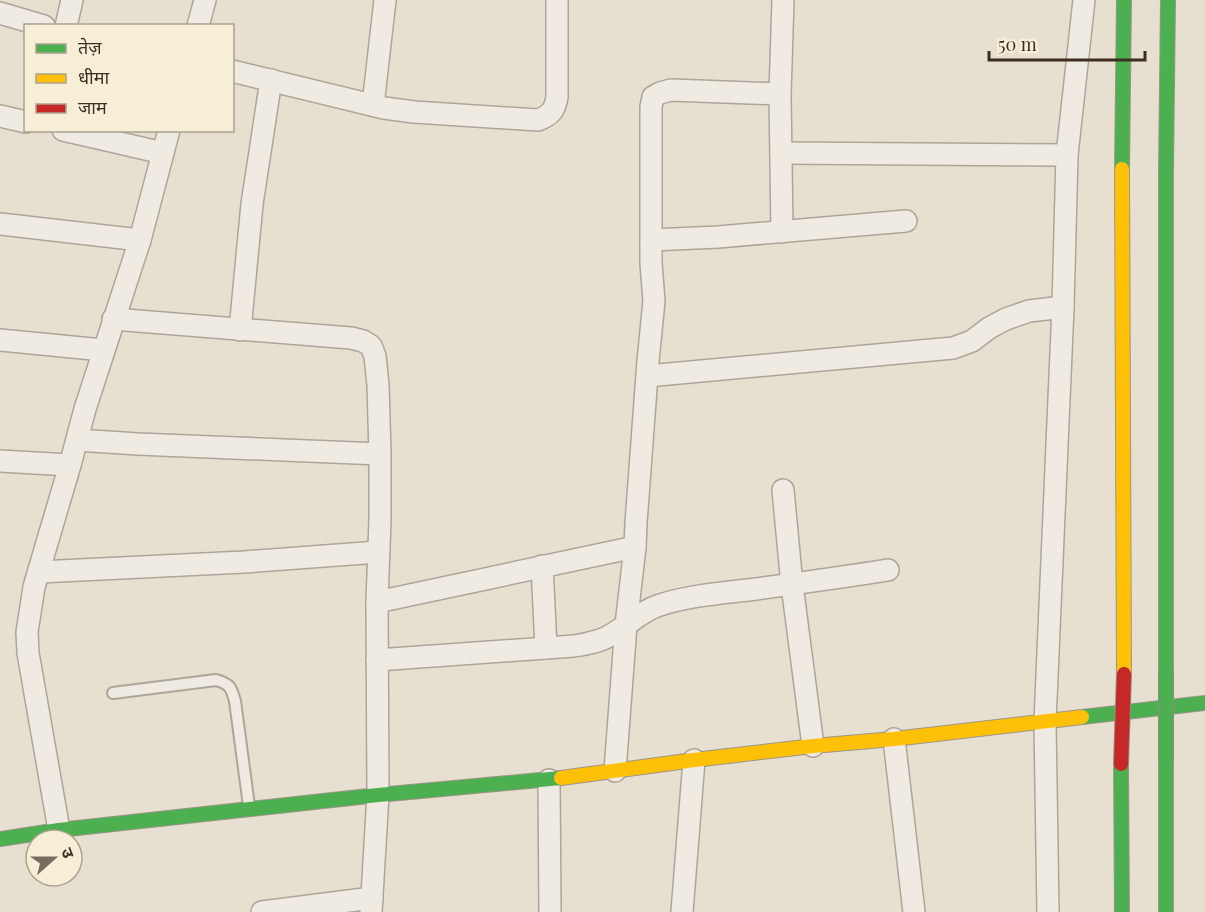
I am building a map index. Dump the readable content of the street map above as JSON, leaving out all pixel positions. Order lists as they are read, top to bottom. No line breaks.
{"legend":["तेज़","धीमा","जाम"],"scale_bar":"50 m","north":"right"}
